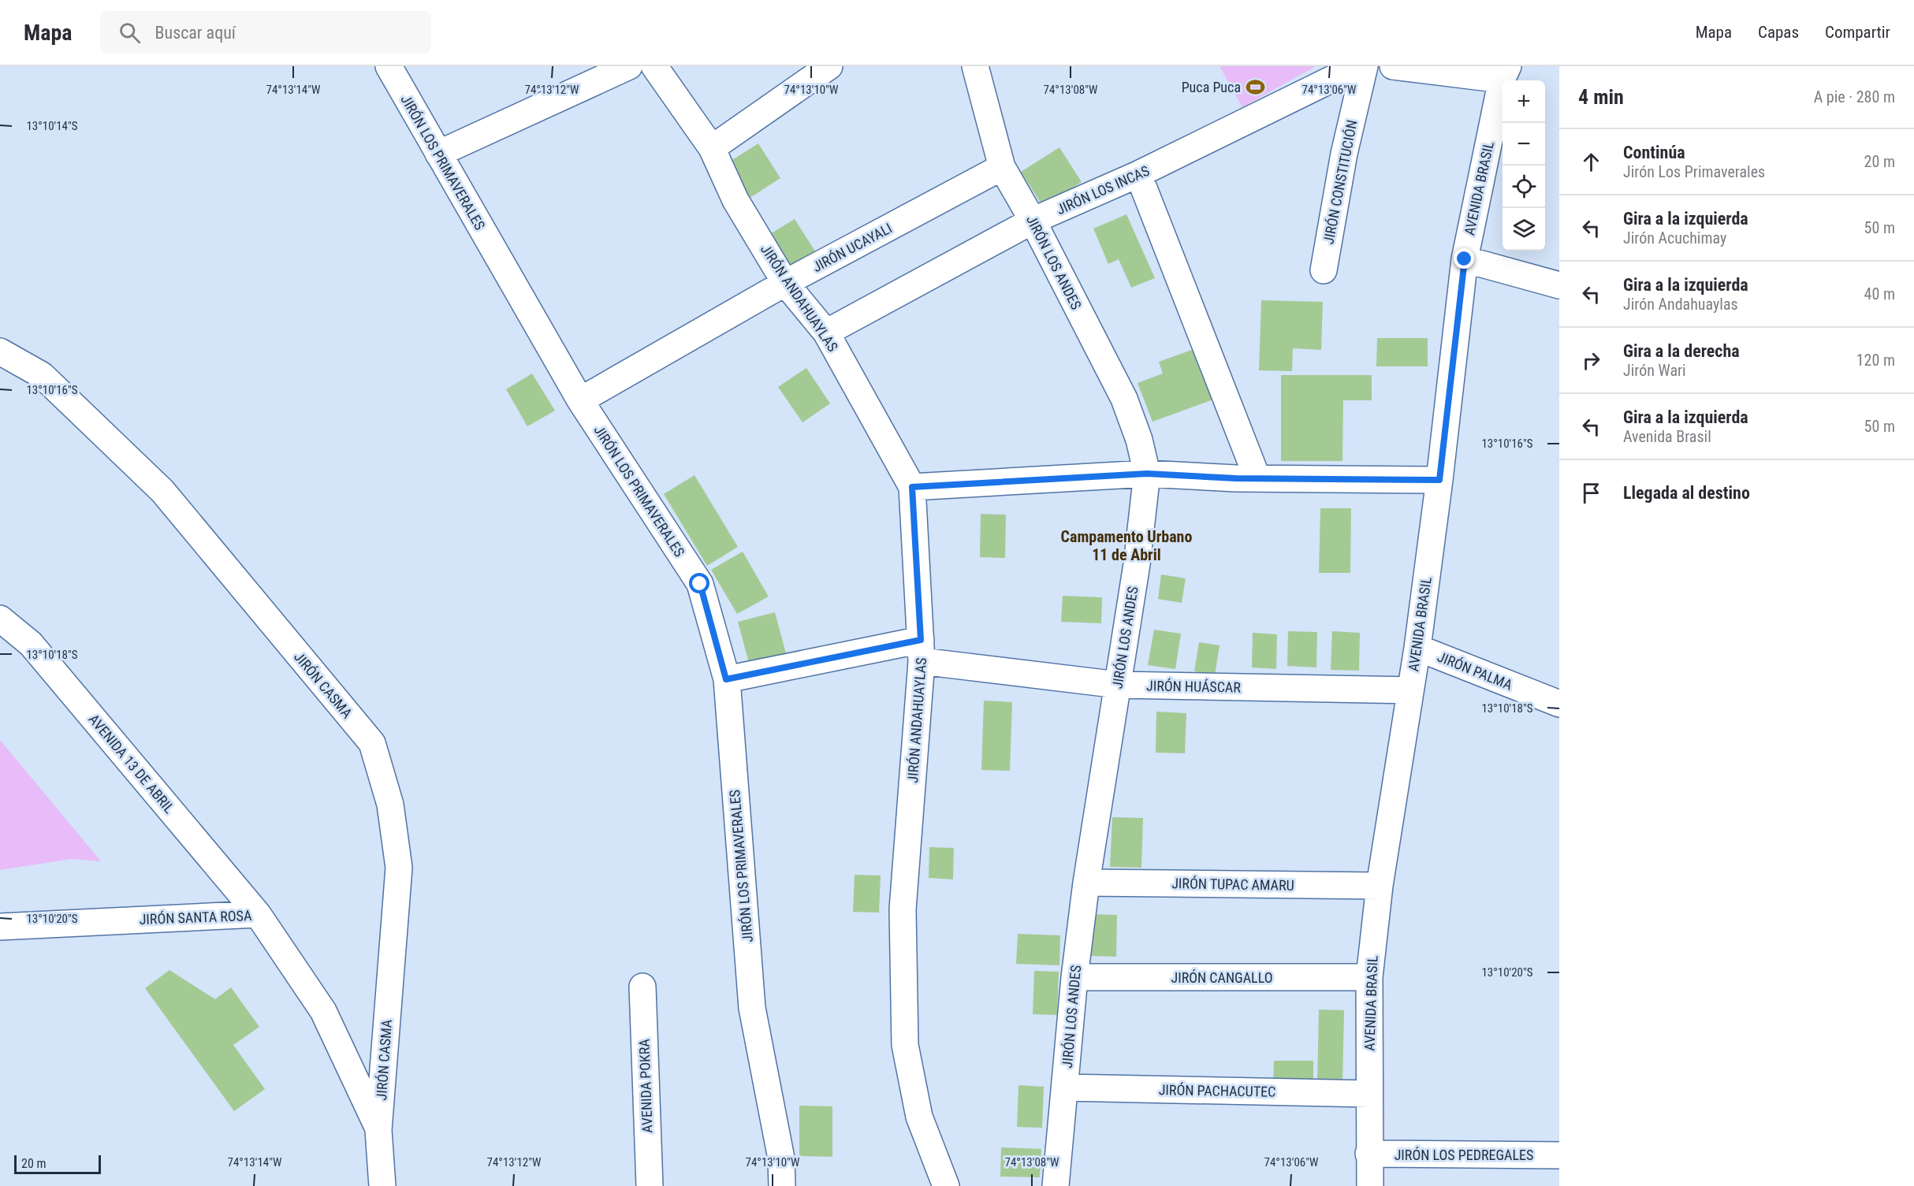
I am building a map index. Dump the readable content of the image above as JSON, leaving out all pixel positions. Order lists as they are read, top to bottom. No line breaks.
{"streets":{"street":["JIRÓN LOS PRIMAVERALES","JIRÓN CONSTITUCIÓN","AVENIDA BRASIL","JIRÓN LOS INCAS","JIRÓN UCAYALI","JIRÓN LOS ANDES","JIRÓN ANDAHUAYLAS","JIRÓN PALMA","JIRÓN CASMA","JIRÓN HUÁSCAR","AVENIDA 13 DE ABRIL","JIRÓN TUPAC AMARU","JIRÓN SANTA ROSA","JIRÓN CANGALLO","AVENIDA POKRA","JIRÓN PACHACUTEC","JIRÓN LOS PEDREGALES"]},"crossings":[["JIRÓN LOS PRIMAVERALES","JIRÓN UCAYALI"],["JIRÓN LOS PRIMAVERALES","JIRÓN HUÁSCAR"],["AVENIDA BRASIL","JIRÓN PALMA"],["AVENIDA BRASIL","JIRÓN HUÁSCAR"],["AVENIDA BRASIL","JIRÓN TUPAC AMARU"],["AVENIDA BRASIL","JIRÓN CANGALLO"],["AVENIDA BRASIL","JIRÓN PACHACUTEC"],["AVENIDA BRASIL","JIRÓN LOS PEDREGALES"],["JIRÓN LOS INCAS","JIRÓN LOS ANDES"],["JIRÓN LOS INCAS","JIRÓN ANDAHUAYLAS"],["JIRÓN UCAYALI","JIRÓN LOS ANDES"],["JIRÓN UCAYALI","JIRÓN ANDAHUAYLAS"],["JIRÓN LOS ANDES","JIRÓN HUÁSCAR"],["JIRÓN LOS ANDES","JIRÓN TUPAC AMARU"],["JIRÓN LOS ANDES","JIRÓN CANGALLO"],["JIRÓN LOS ANDES","JIRÓN PACHACUTEC"],["JIRÓN ANDAHUAYLAS","JIRÓN HUÁSCAR"],["JIRÓN CASMA","JIRÓN SANTA ROSA"],["AVENIDA 13 DE ABRIL","JIRÓN SANTA ROSA"]],"districts":["Campamento Urbano 11 de Abril"],"places":{"sports":["Puca Puca"]},"scale_bar":"20 m","page":{"header":"Mapa","search":"Buscar aquí","nav":["Mapa","Capas","Compartir"],"heading":["4 min","A pie · 280 m"],"map_buttons":["+","−"],"list":[["Continúa","Jirón Los Primaverales","20 m"],["Gira a la izquierda","Jirón Acuchimay","50 m"],["Gira a la izquierda","Jirón Andahuaylas","40 m"],["Gira a la derecha","Jirón Wari","120 m"],["Gira a la izquierda","Avenida Brasil","50 m"],"Llegada al destino"],"scale":"20 m"},"coordinates":["74°13'14\"W","74°13'12\"W","74°13'10\"W","74°13'08\"W","74°13'06\"W","13°10'14\"S","13°10'16\"S","13°10'18\"S","13°10'20\"S"]}
